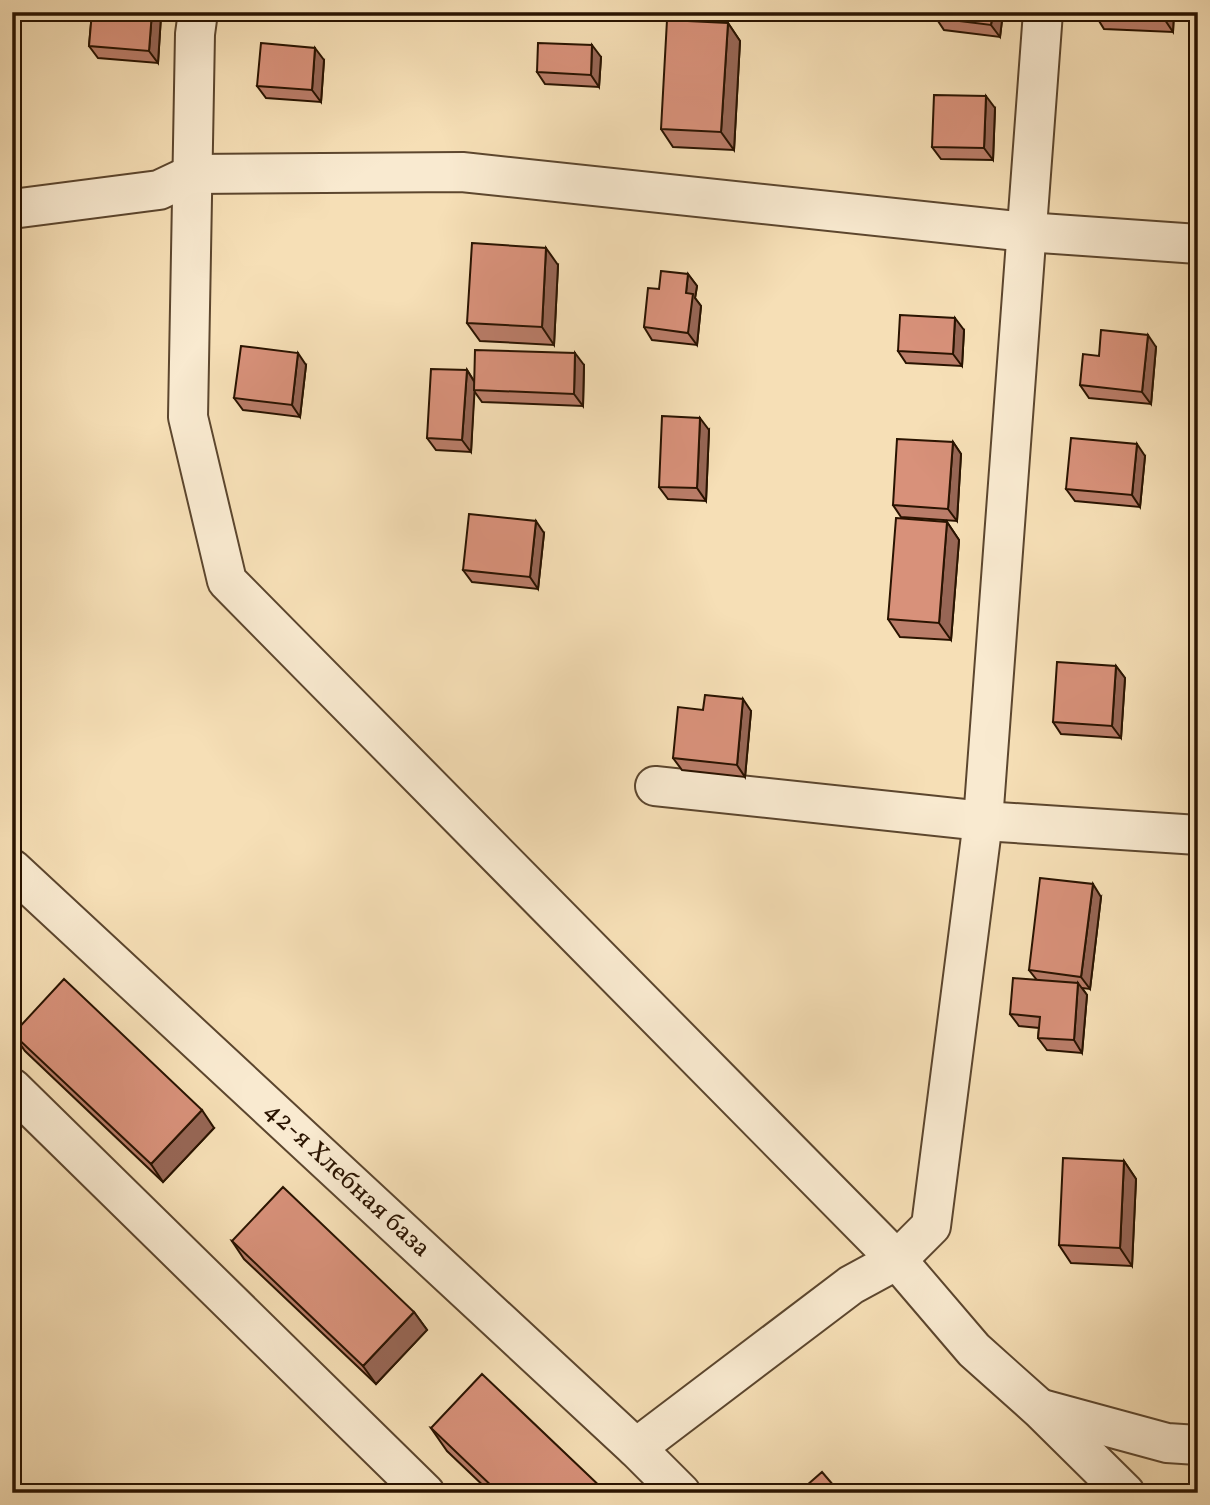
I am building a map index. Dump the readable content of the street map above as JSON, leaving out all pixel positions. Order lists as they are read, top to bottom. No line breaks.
{"streets":{"street":["42-я Хлебная база"]}}
